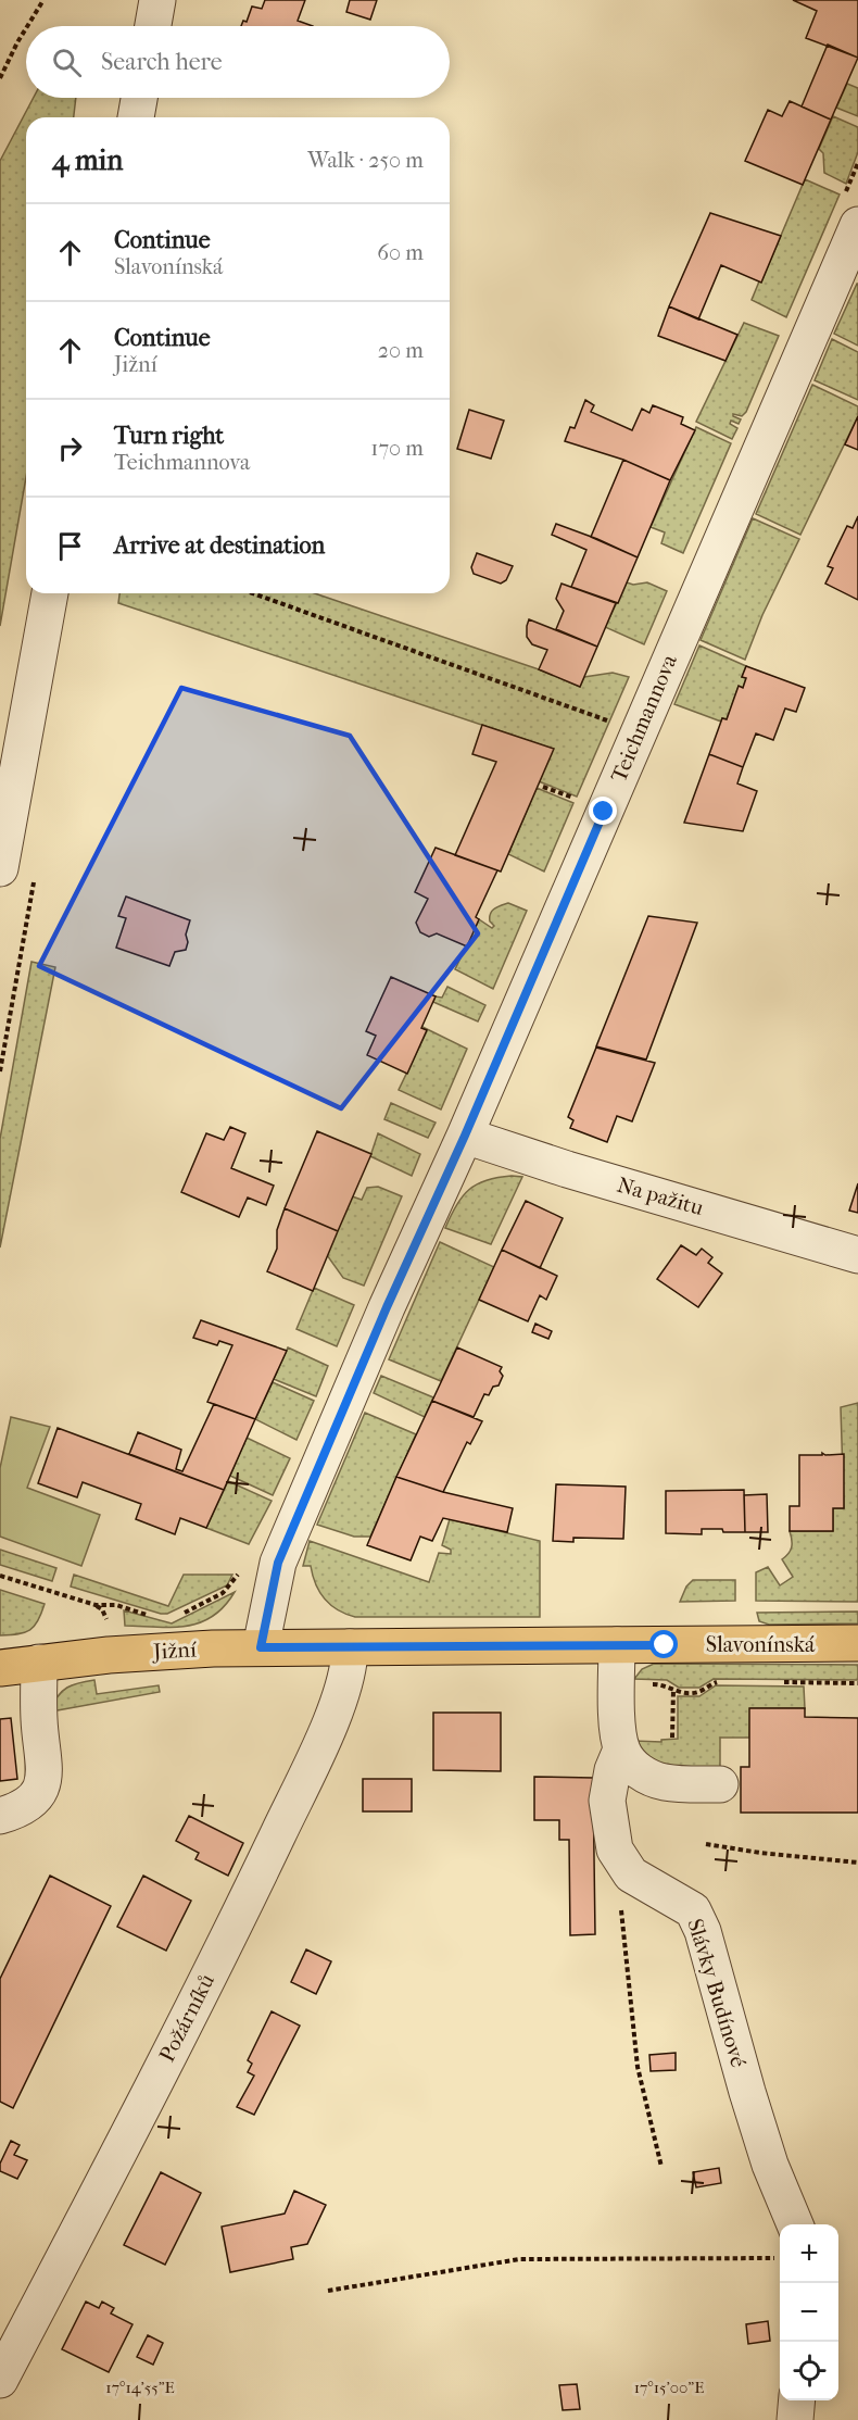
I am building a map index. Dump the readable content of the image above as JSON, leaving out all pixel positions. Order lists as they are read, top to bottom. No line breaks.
{"streets":{"main road":["Slavonínská","Jižní"],"street":["Teichmannova","Na pažitu","Slávky Budínové","Požárníků"]},"crossings":[["Teichmannova","Na pažitu"],["Teichmannova","Jižní"],["Slavonínská","Jižní"],["Slavonínská","Požárníků"],["Jižní","Požárníků"]],"page":{"search":"Search here","heading":["4 min","Walk · 250 m"],"list":[["Continue","Slavonínská","60 m"],["Continue","Jižní","20 m"],["Turn right","Teichmannova","170 m"],"Arrive at destination"],"map_buttons":["+","−"]},"coordinates":["17°14'55\"E","17°15'00\"E"]}
